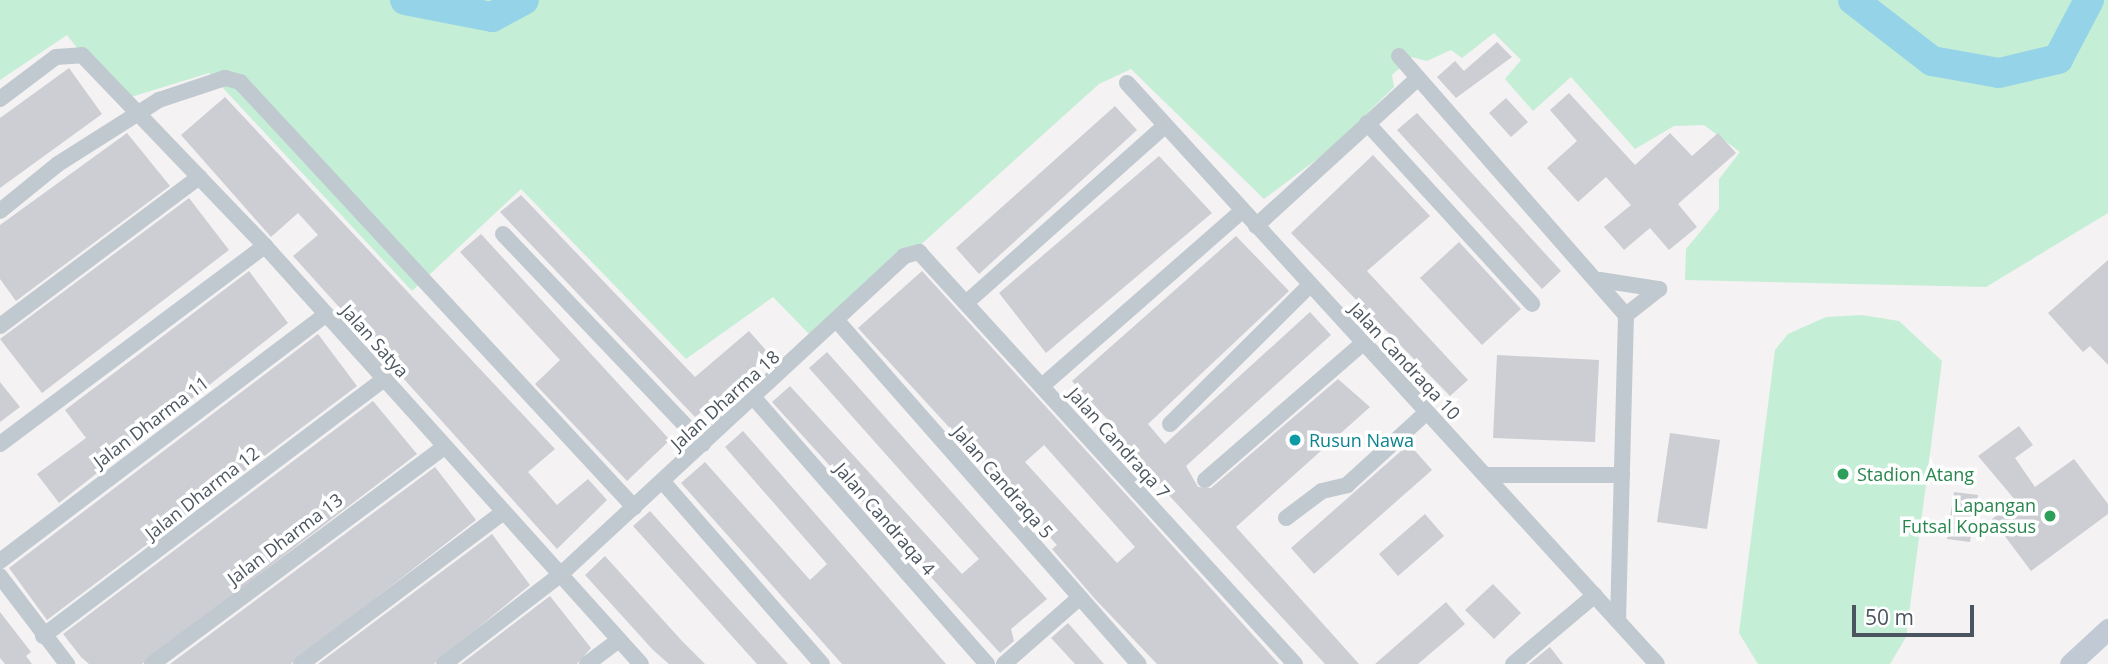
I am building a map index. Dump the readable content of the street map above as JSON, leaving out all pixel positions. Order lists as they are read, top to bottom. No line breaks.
{"streets":{"street":["Jalan Satya","Jalan Candraqa 10","Jalan Dharma 18","Jalan Dharma 11","Jalan Candraqa 7","Jalan Candraqa 5","Jalan Dharma 12","Jalan Candraqa 4","Jalan Dharma 13"]},"crossings":[["Jalan Satya","Jalan Dharma 18"],["Jalan Satya","Jalan Dharma 11"],["Jalan Satya","Jalan Dharma 12"],["Jalan Satya","Jalan Dharma 13"],["Jalan Dharma 18","Jalan Candraqa 7"],["Jalan Dharma 18","Jalan Candraqa 5"],["Jalan Dharma 18","Jalan Candraqa 4"]],"places":["Rusun Nawa","Stadion Atang","Lapangan Futsal Kopassus"],"scale_bar":"50 m"}
